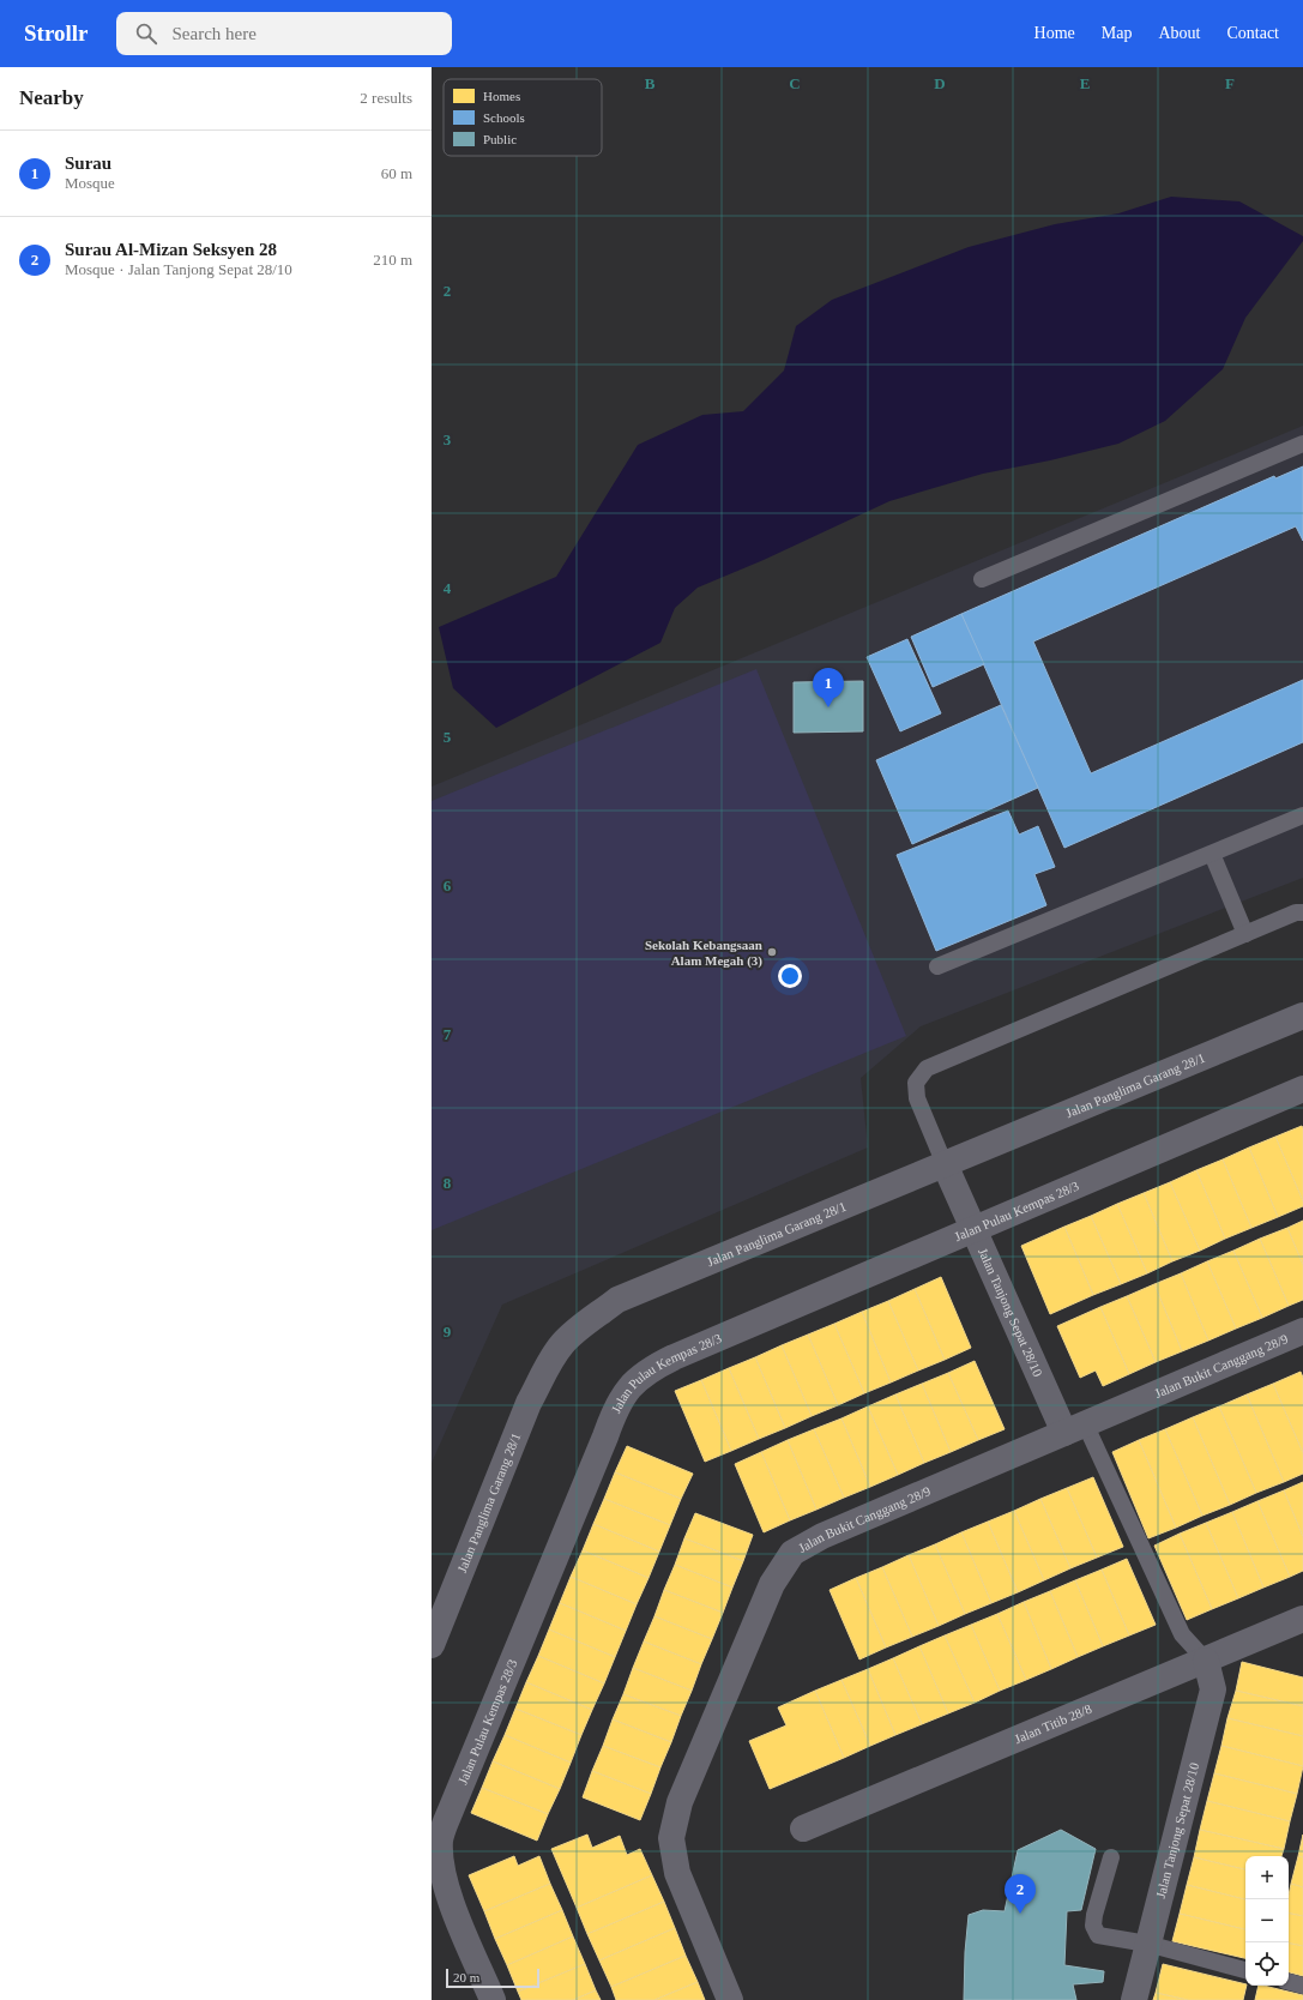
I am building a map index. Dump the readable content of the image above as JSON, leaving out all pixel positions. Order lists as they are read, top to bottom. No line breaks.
{"streets":{"street":["Jalan Panglima Garang 28/1","Jalan Pulau Kempas 28/3","Jalan Tanjong Sepat 28/10","Jalan Bukit Canggang 28/9","Jalan Titib 28/8"]},"crossings":[["Jalan Panglima Garang 28/1","Jalan Tanjong Sepat 28/10"],["Jalan Pulau Kempas 28/3","Jalan Tanjong Sepat 28/10"],["Jalan Tanjong Sepat 28/10","Jalan Bukit Canggang 28/9"],["Jalan Tanjong Sepat 28/10","Jalan Titib 28/8"]],"places":["Sekolah Kebangsaan Alam Megah (3)"],"legend":["Homes","Schools","Public"],"scale_bar":"20 m","page":{"header":"Strollr","search":"Search here","nav":["Home","Map","About","Contact"],"heading":["Nearby","2 results"],"list":[{"mark":"1","name":"Surau","note":"Mosque","value":"60 m"},{"mark":"2","name":"Surau Al-Mizan Seksyen 28","note":"Mosque · Jalan Tanjong Sepat 28/10","value":"210 m"}],"pins":["1","2"],"map_buttons":["+","−"],"scale":"20 m"},"grid":{"columns":["B","C","D","E","F"],"rows":["2","3","4","5","6","7","8","9"]}}
